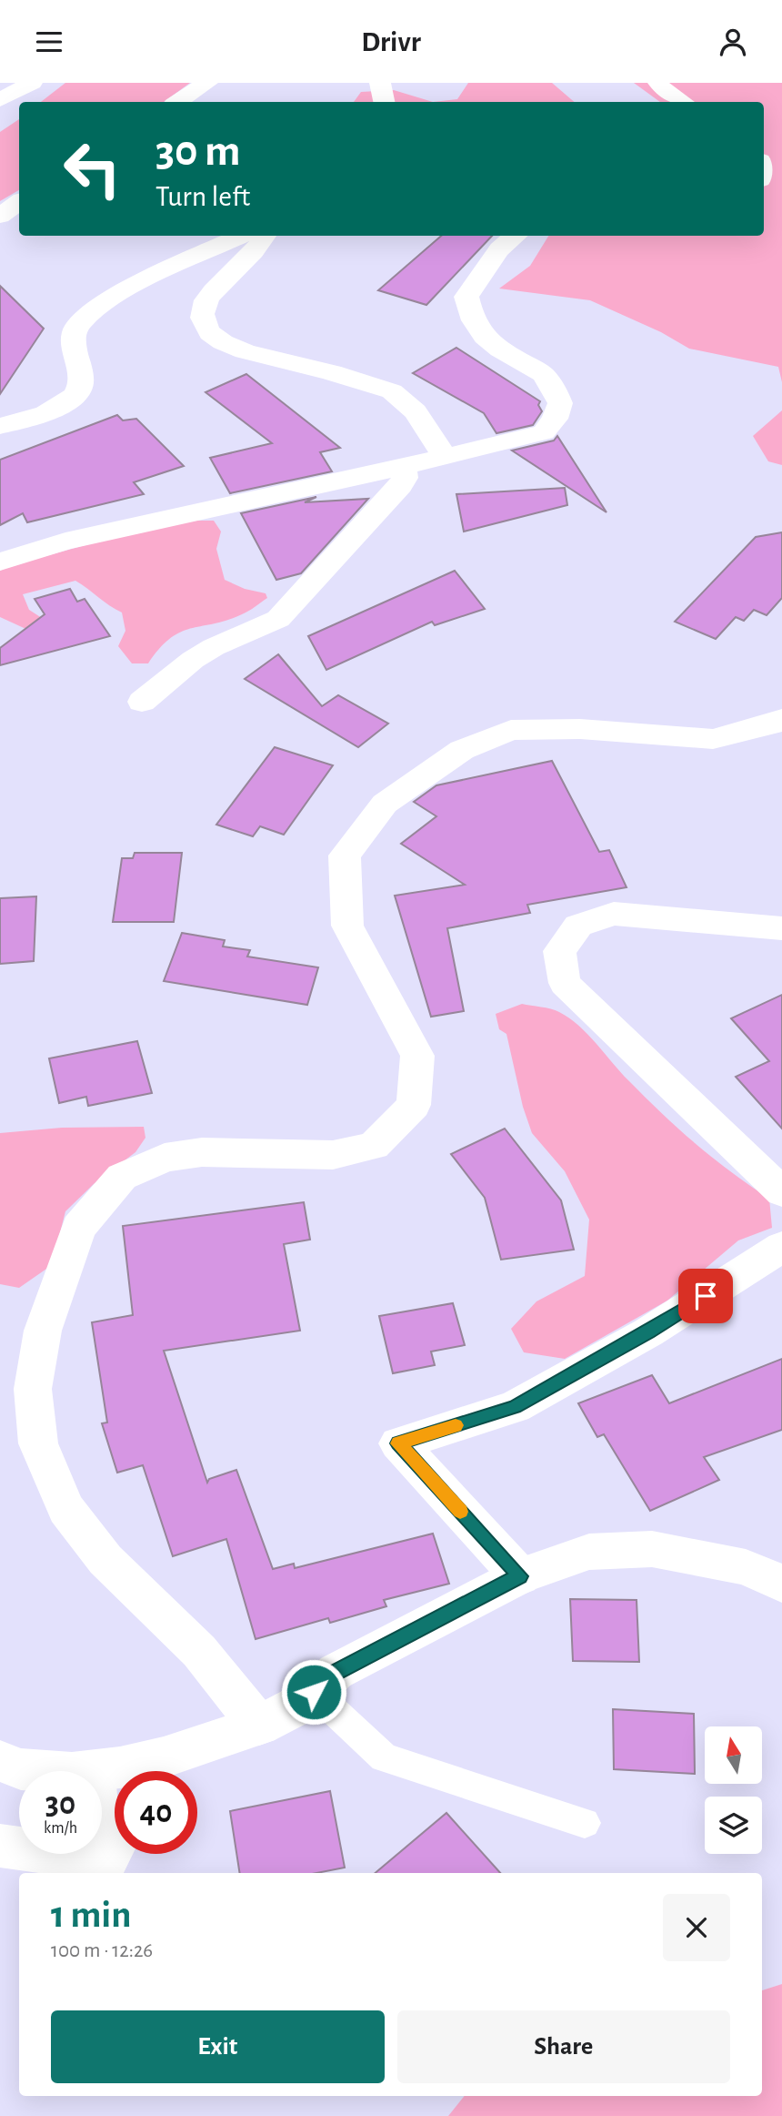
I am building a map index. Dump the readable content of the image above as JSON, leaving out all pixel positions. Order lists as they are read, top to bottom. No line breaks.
{"north":"top","page":{"header":"Drivr","turn":["30 m","Turn left"],"speed":"30 km/h","limit":"40","heading":["1 min","100 m · 12:26"],"buttons":["Exit","Share"]}}
